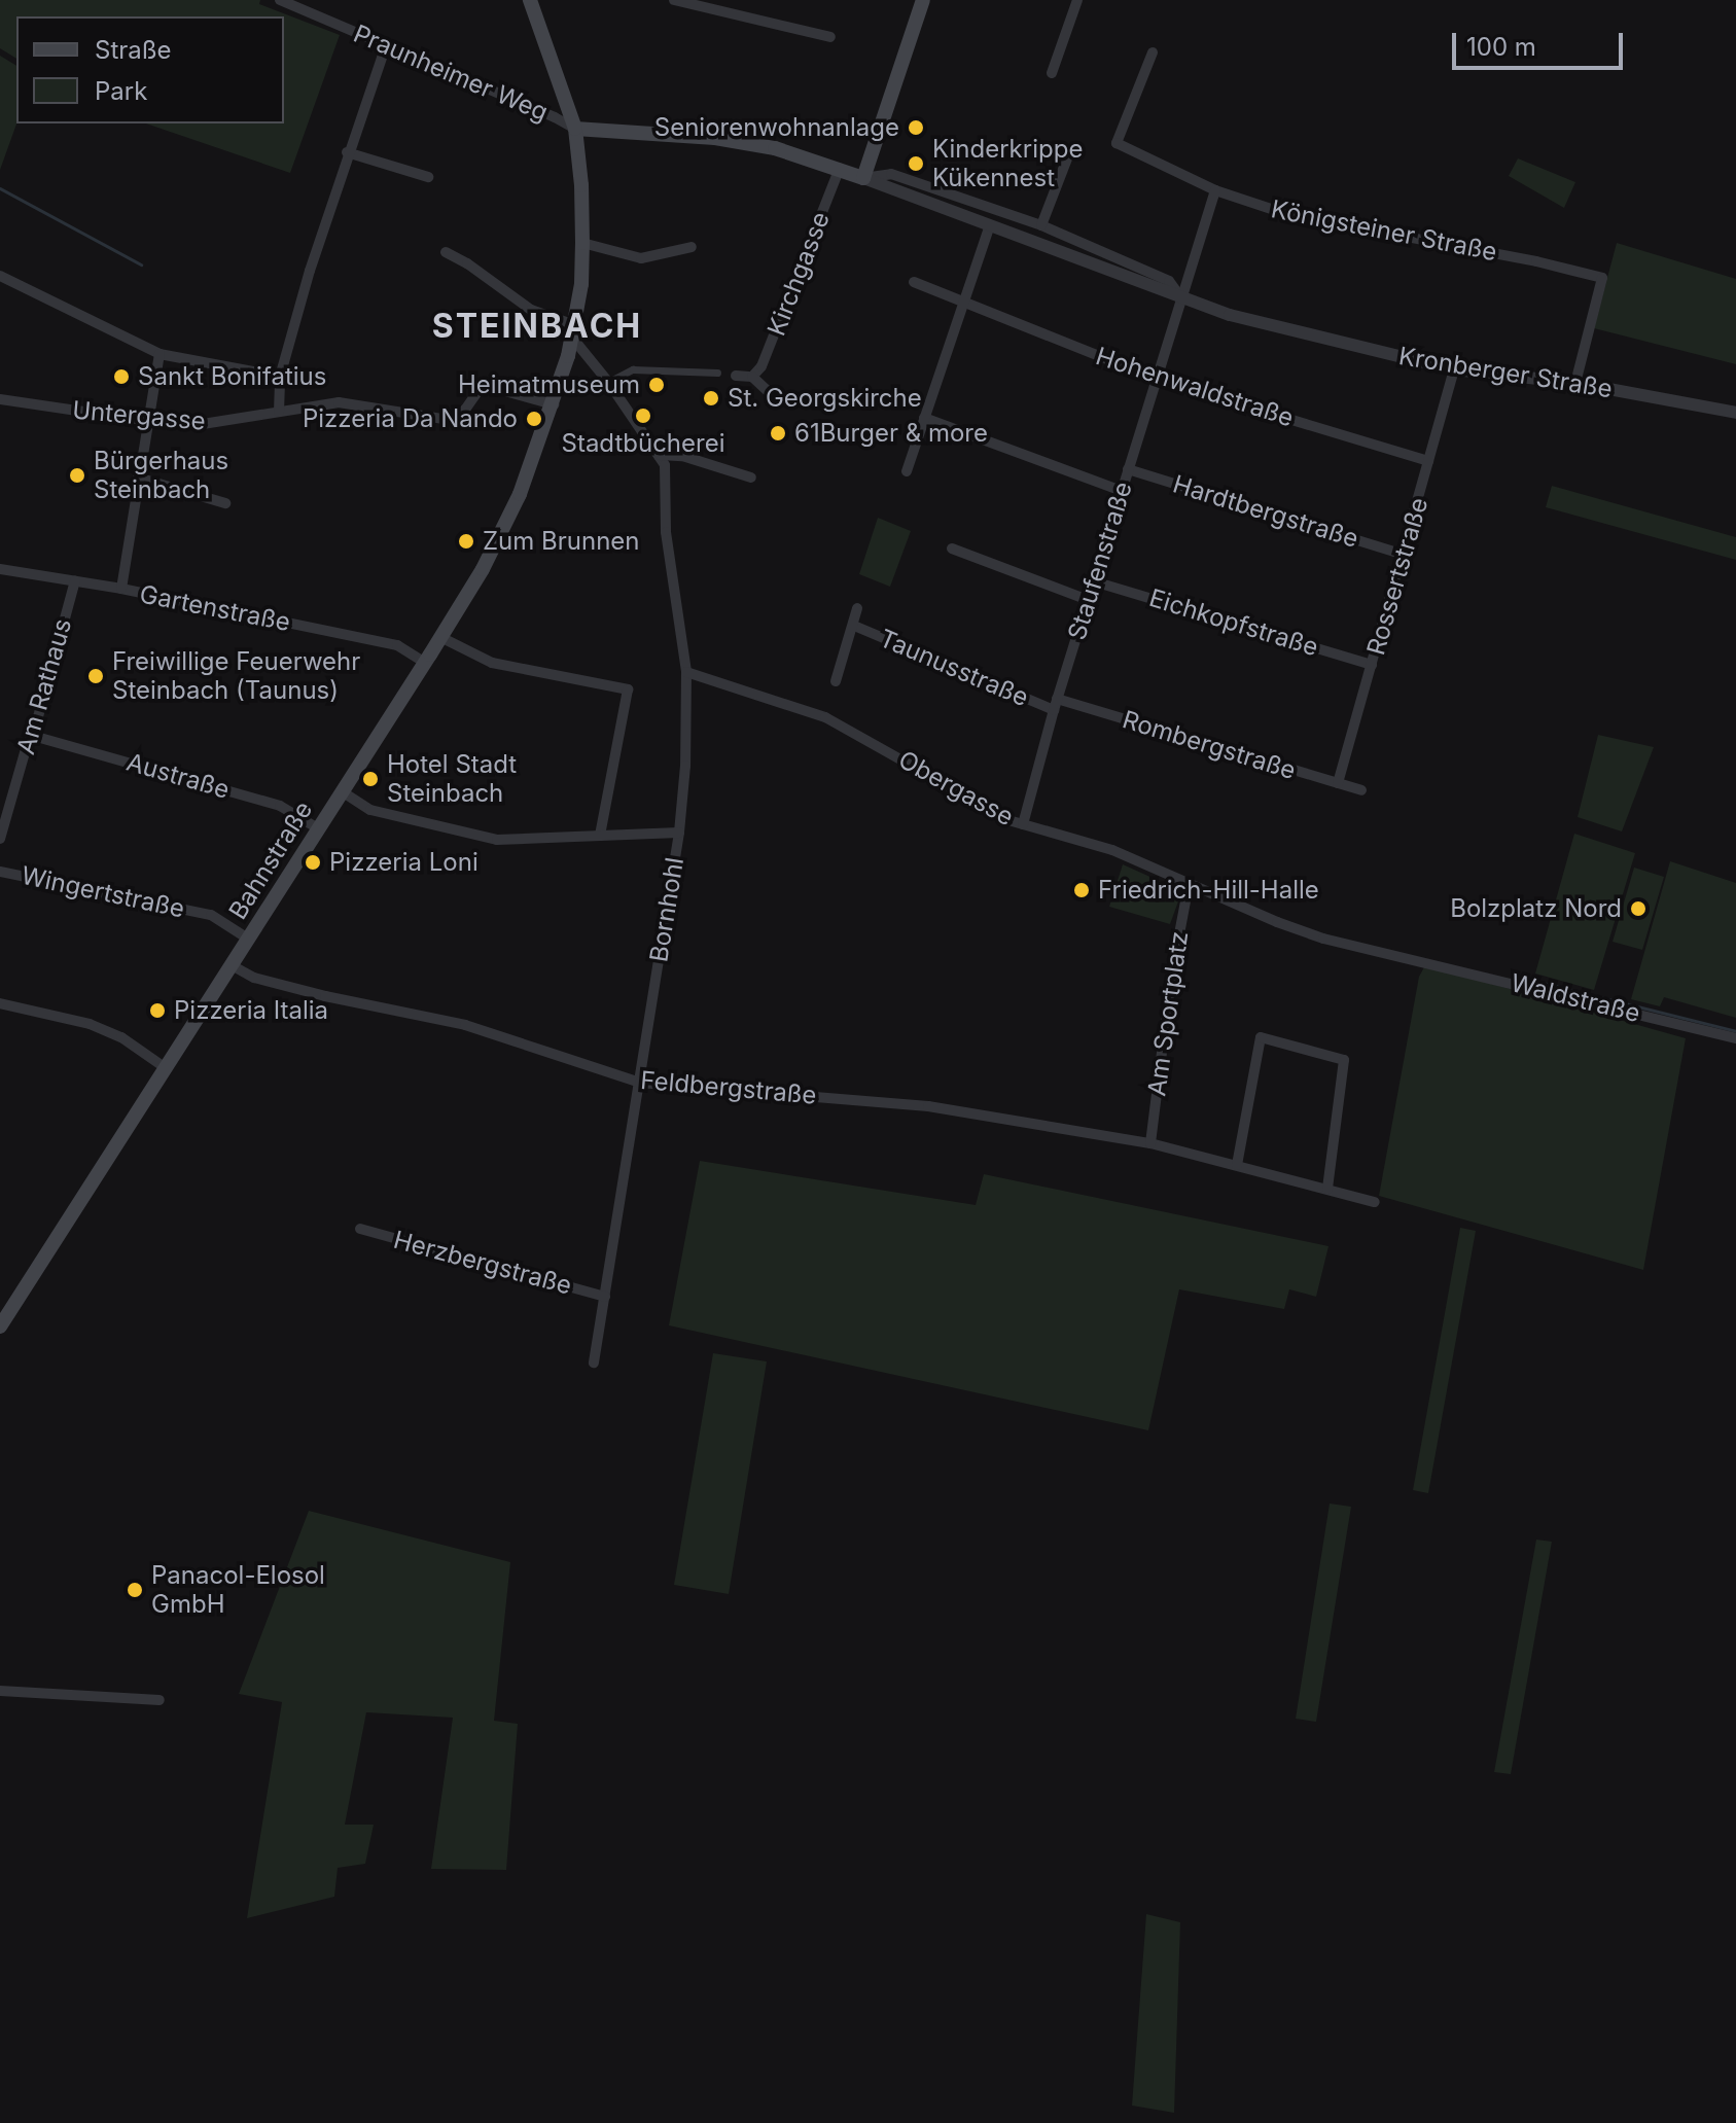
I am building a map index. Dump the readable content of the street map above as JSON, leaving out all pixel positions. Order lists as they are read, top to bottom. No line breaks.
{"streets":{"main road":["Bahnstraße"],"street":["Praunheimer Weg","Königsteiner Straße","Kirchgasse","Kronberger Straße","Hohenwaldstraße","Untergasse","Hardtbergstraße","Staufenstraße","Rossertstraße","Gartenstraße","Eichkopfstraße","Taunusstraße","Am Rathaus","Rombergstraße","Austraße","Obergasse","Wingertstraße","Bornhohl","Waldstraße","Am Sportplatz","Feldbergstraße","Herzbergstraße"]},"crossings":[["Praunheimer Weg","Bahnstraße"],["Königsteiner Straße","Kronberger Straße"],["Kronberger Straße","Staufenstraße"],["Kronberger Straße","Rossertstraße"],["Hohenwaldstraße","Staufenstraße"],["Hohenwaldstraße","Rossertstraße"],["Untergasse","Bahnstraße"],["Hardtbergstraße","Staufenstraße"],["Hardtbergstraße","Rossertstraße"],["Staufenstraße","Eichkopfstraße"],["Staufenstraße","Taunusstraße"],["Staufenstraße","Rombergstraße"],["Staufenstraße","Obergasse"],["Rossertstraße","Eichkopfstraße"],["Rossertstraße","Rombergstraße"],["Gartenstraße","Am Rathaus"],["Gartenstraße","Bahnstraße"],["Taunusstraße","Rombergstraße"],["Am Rathaus","Austraße"],["Austraße","Bahnstraße"],["Obergasse","Bornhohl"],["Obergasse","Waldstraße"],["Obergasse","Am Sportplatz"],["Bahnstraße","Wingertstraße"],["Bahnstraße","Bornhohl"],["Bahnstraße","Feldbergstraße"],["Bornhohl","Feldbergstraße"],["Bornhohl","Herzbergstraße"],["Am Sportplatz","Feldbergstraße"]],"districts":["STEINBACH"],"places":["Seniorenwohnanlage","Kinderkrippe Kükennest","Sankt Bonifatius","Heimatmuseum","St. Georgskirche","Stadtbücherei","Pizzeria Da Nando","61Burger & more","Bürgerhaus Steinbach","Zum Brunnen","Freiwillige Feuerwehr Steinbach (Taunus)","Hotel Stadt Steinbach","Pizzeria Loni","Friedrich-Hill-Halle","Bolzplatz Nord","Pizzeria Italia","Panacol-Elosol GmbH"],"legend":["Straße","Park"],"scale_bar":"100 m"}
